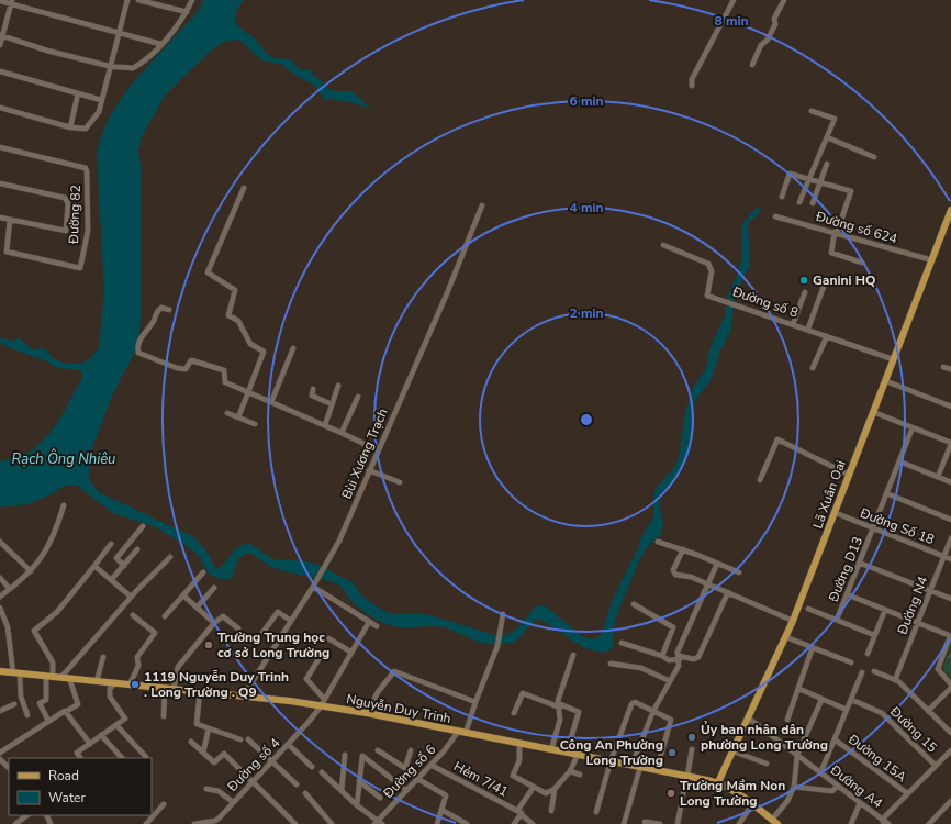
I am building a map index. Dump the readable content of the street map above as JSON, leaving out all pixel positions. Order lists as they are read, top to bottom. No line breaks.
{"streets":{"main road":["Lã Xuân Oai","Nguyễn Duy Trinh"],"street":["Đường 82","Đường số 624","Đường số 8","Bùi Xương Trạch","Đường Số 18","Đường D13","Đường N4","Đường 15","Đường 15A","Đường số 4","Đường số 6","Hẻm 7/41","Đường A4"]},"crossings":[["Đường số 624","Lã Xuân Oai"],["Đường số 8","Lã Xuân Oai"],["Bùi Xương Trạch","Nguyễn Duy Trinh"],["Lã Xuân Oai","Đường Số 18"],["Lã Xuân Oai","Nguyễn Duy Trinh"],["Lã Xuân Oai","Đường A4"],["Đường Số 18","Đường D13"],["Đường Số 18","Đường N4"],["Nguyễn Duy Trinh","Đường số 4"],["Nguyễn Duy Trinh","Đường số 6"],["Đường số 6","Hẻm 7/41"]],"water":["Rạch Ông Nhiêu"],"places":["Ganini HQ","Trường Trung học cơ sở Long Trường","1119 Nguyễn Duy Trinh . Long Trường . Q9","Ủy ban nhân dân phường Long Trường","Công An Phường Long Trường","Trường Mầm Non Long Trường"],"legend":["Road","Water"],"rings":["8 min","6 min","4 min","2 min"]}
